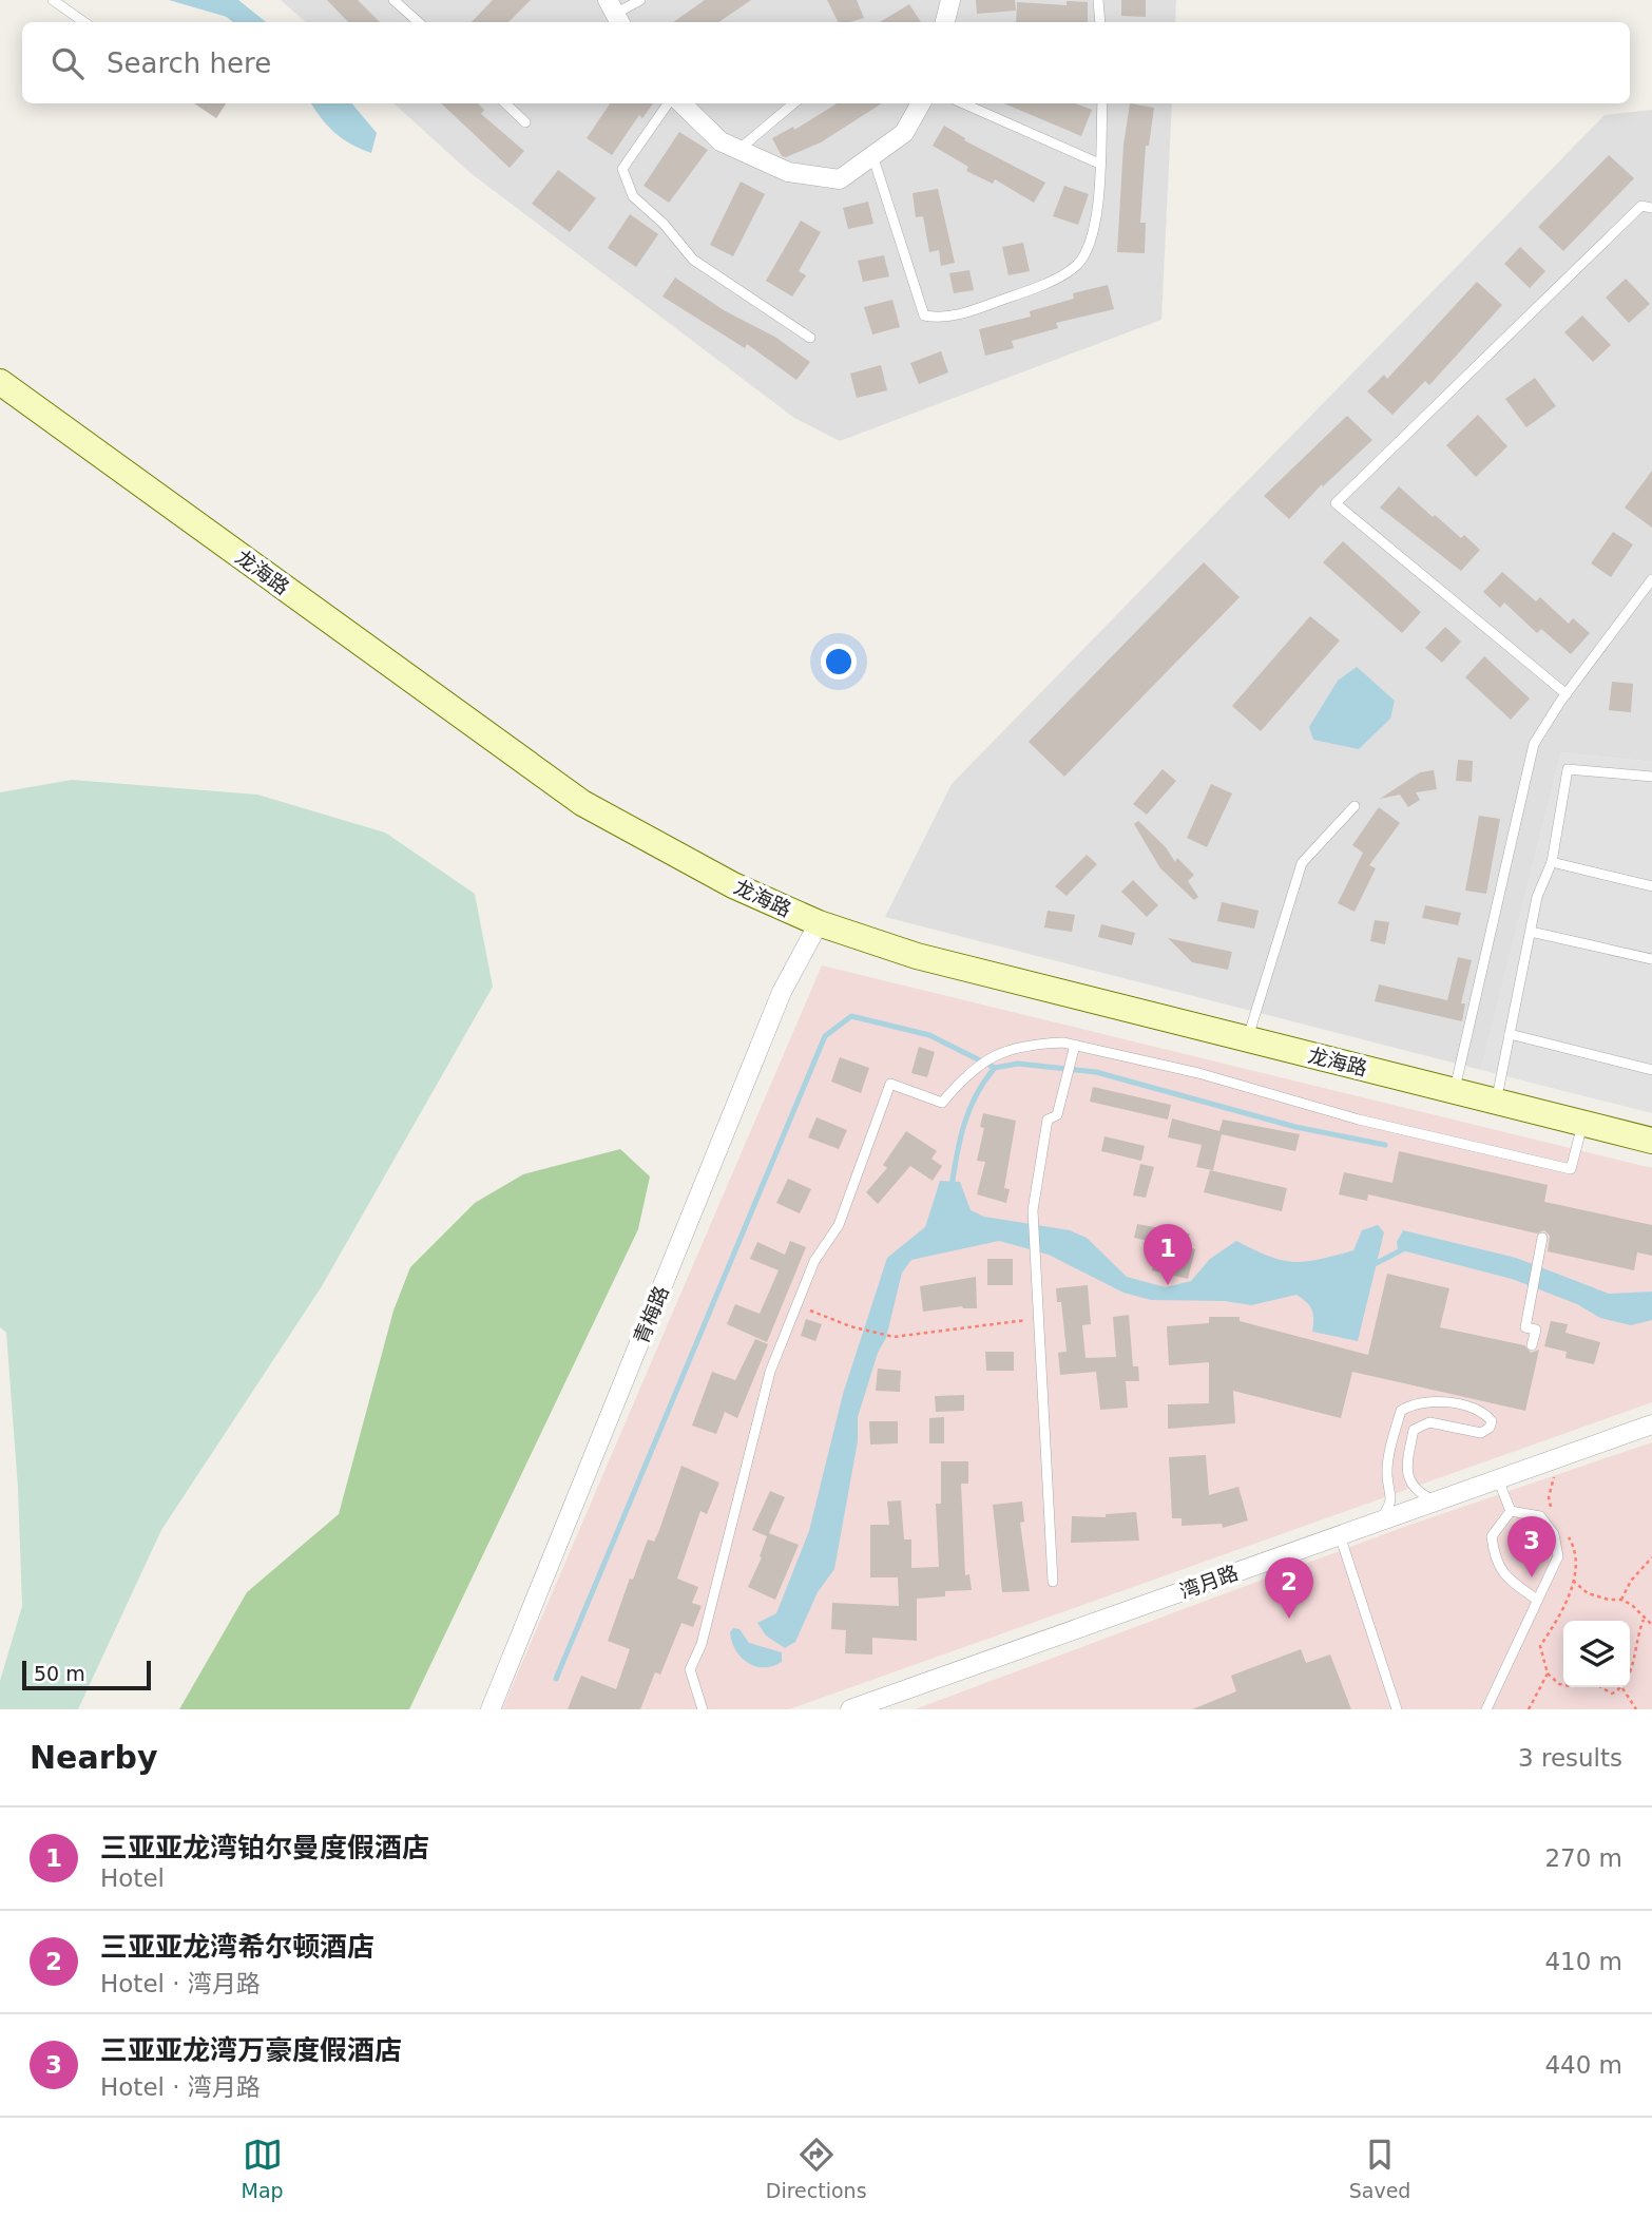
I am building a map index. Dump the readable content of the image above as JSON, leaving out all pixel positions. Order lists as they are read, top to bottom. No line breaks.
{"streets":{"street":["龙海路","青梅路","湾月路"]},"crossings":[["龙海路","青梅路"]],"scale_bar":"50 m","page":{"search":"Search here","pins":["1","3","2"],"scale":"50 m","heading":["Nearby","3 results"],"list":[{"mark":"1","name":"三亚亚龙湾铂尔曼度假酒店","note":"Hotel","value":"270 m"},{"mark":"2","name":"三亚亚龙湾希尔顿酒店","note":"Hotel · 湾月路","value":"410 m"},{"mark":"3","name":"三亚亚龙湾万豪度假酒店","note":"Hotel · 湾月路","value":"440 m"}],"nav":["Map","Directions","Saved"]}}
